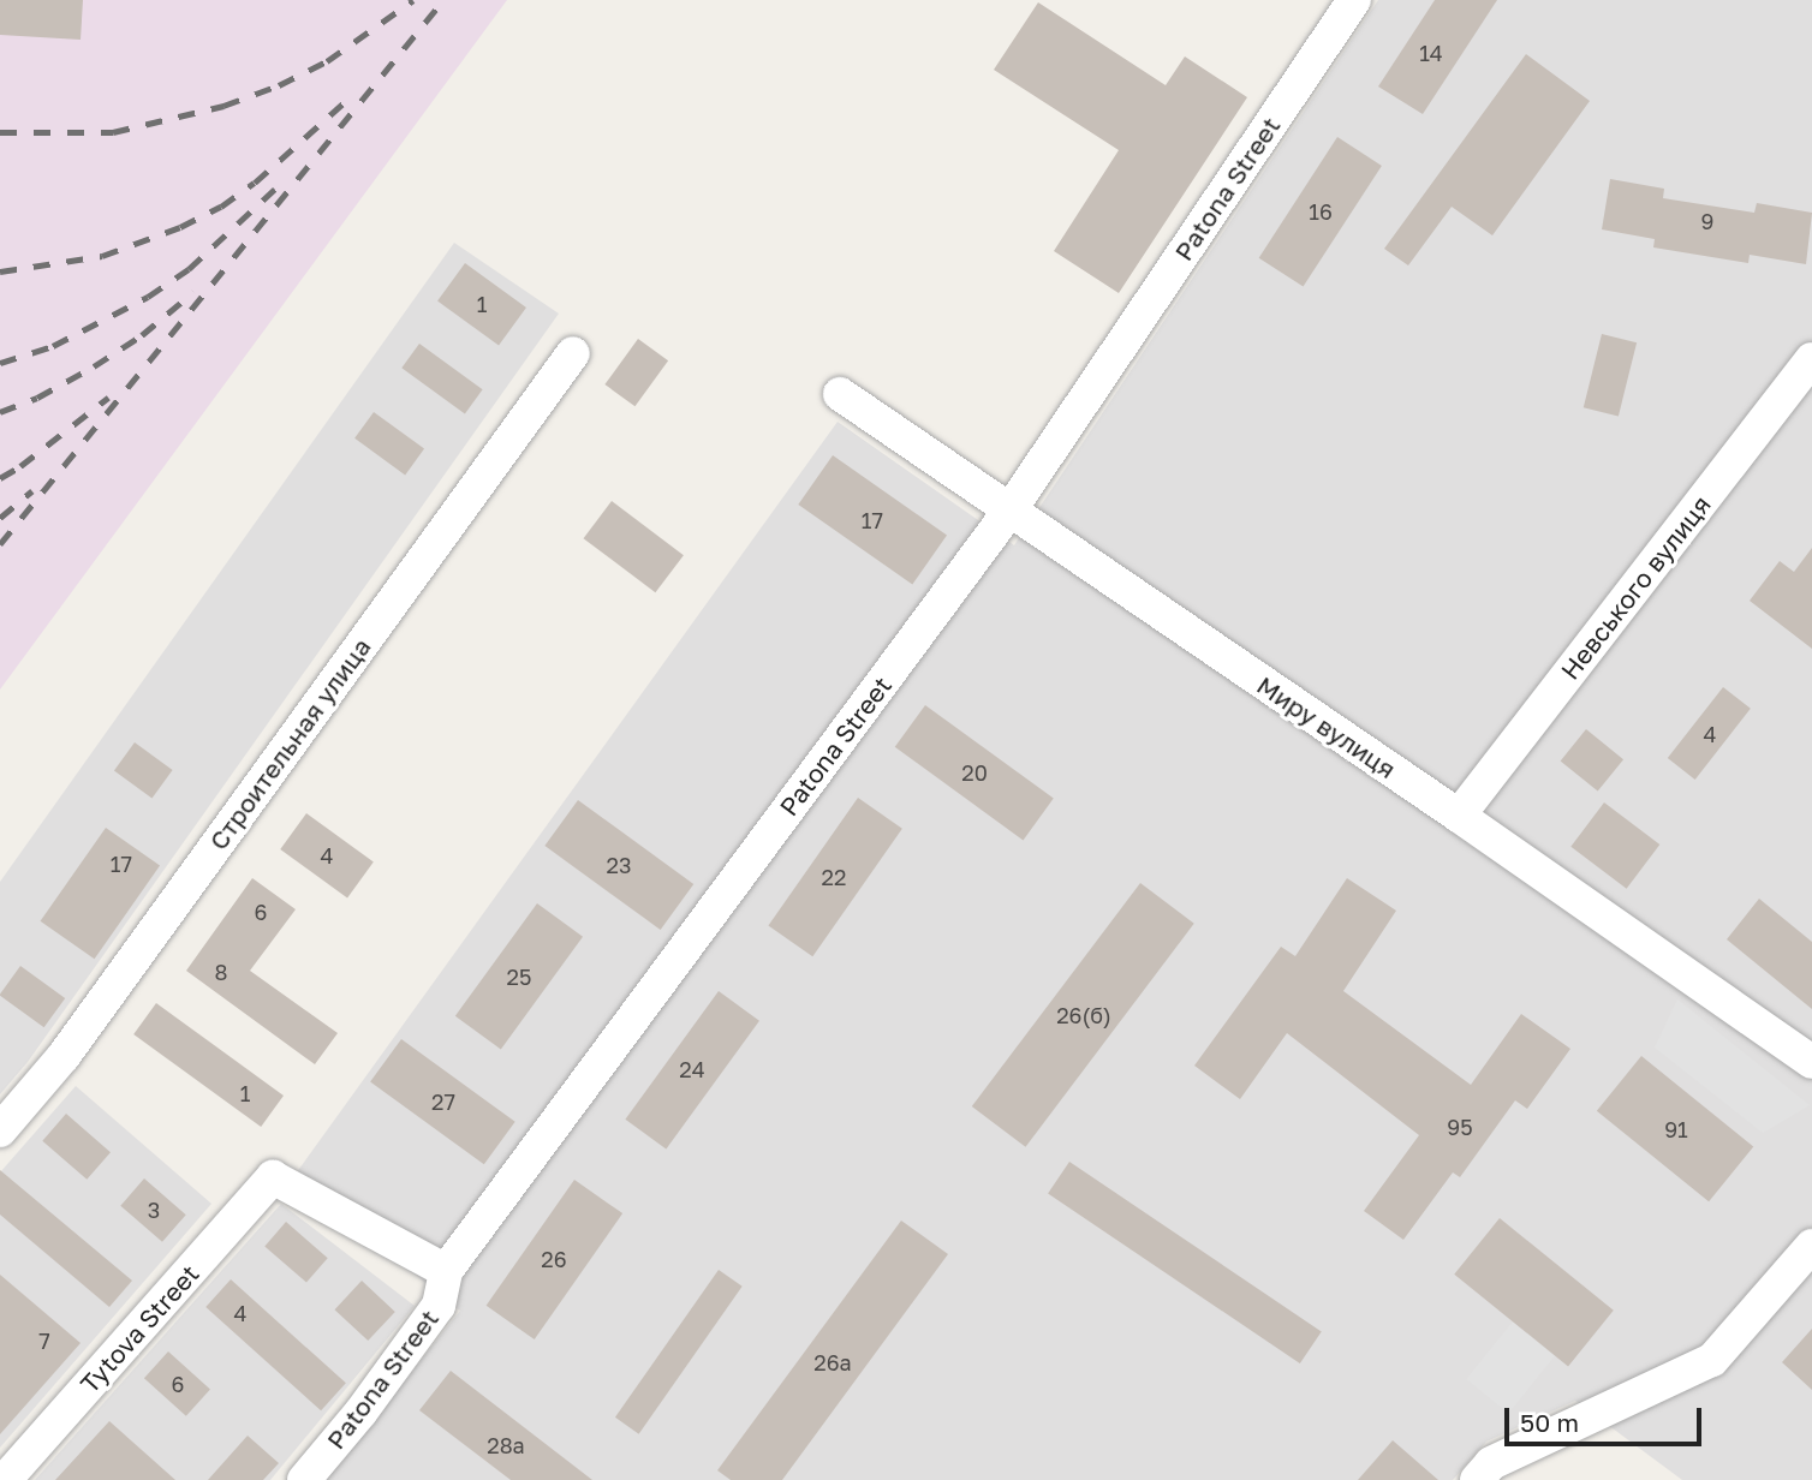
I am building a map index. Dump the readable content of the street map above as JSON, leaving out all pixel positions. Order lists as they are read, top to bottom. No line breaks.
{"streets":{"street":["Patona Street","Невського вулиця","Миру вулиця","Строительная улица","Tytova Street"]},"crossings":[["Patona Street","Миру вулиця"],["Patona Street","Tytova Street"],["Невського вулиця","Миру вулиця"]],"house_numbers":["14","16","9","1","17","4","20","4","17","23","22","6","8","25","26(б)","24","1","27","95","91","3","26","4","7","26а","6","28а"],"scale_bar":"50 m"}
